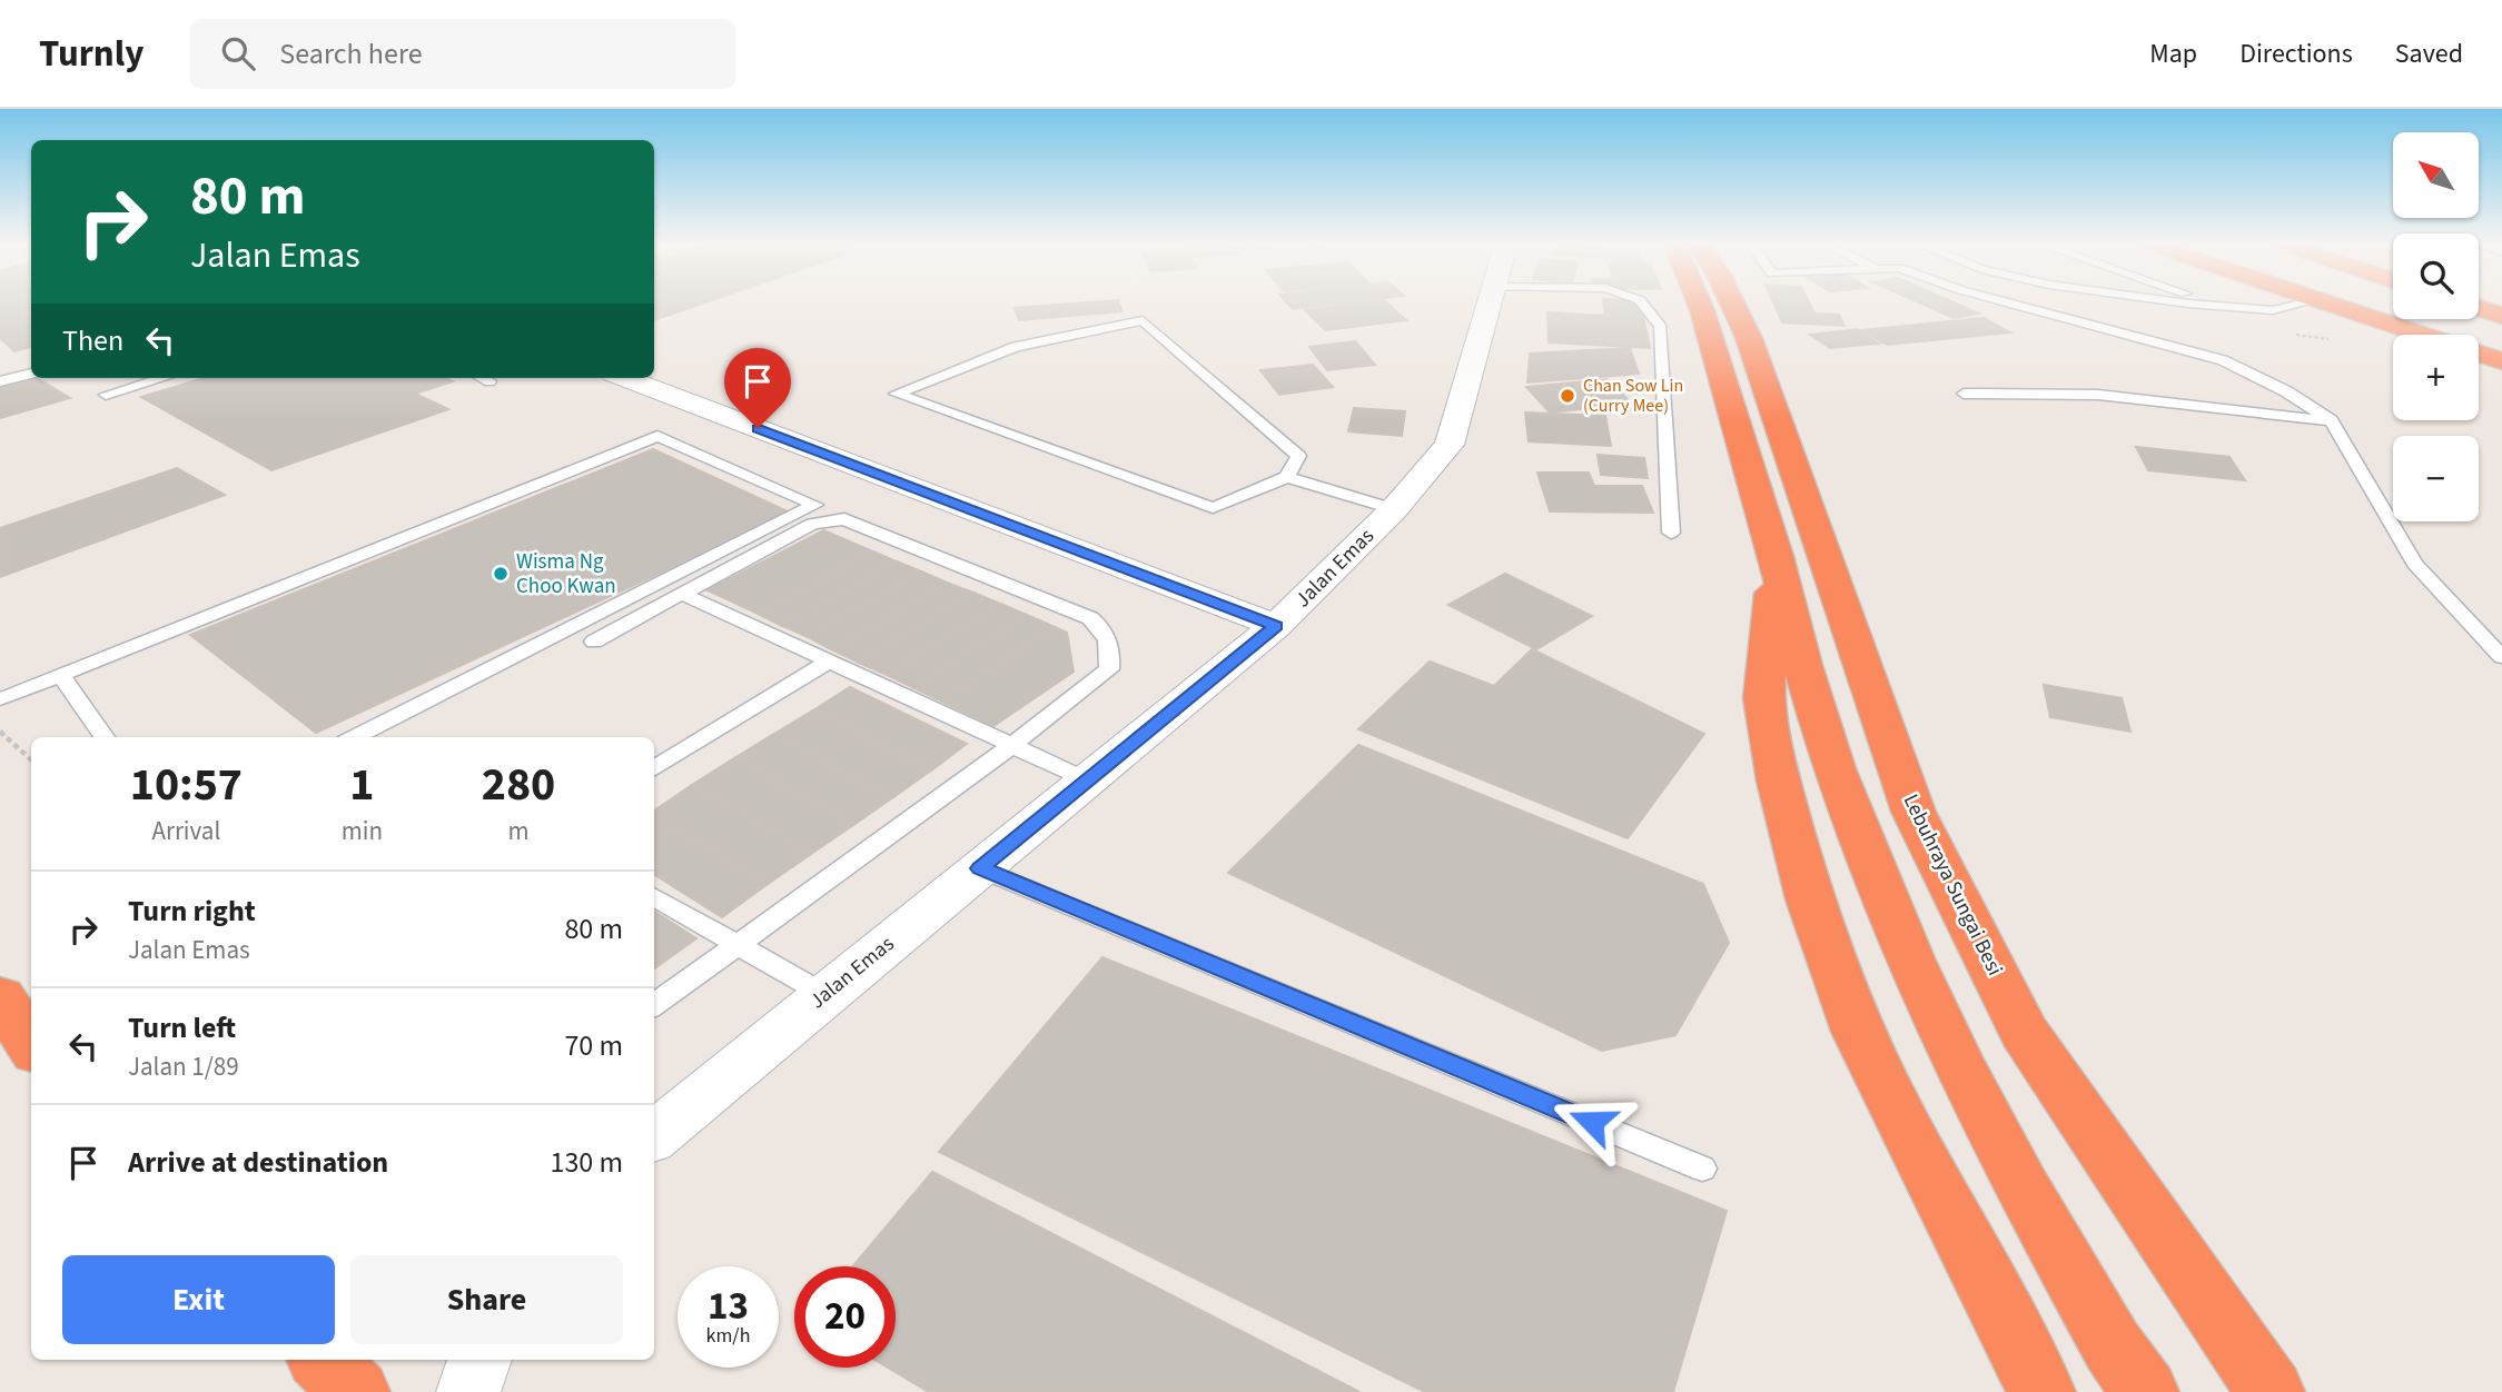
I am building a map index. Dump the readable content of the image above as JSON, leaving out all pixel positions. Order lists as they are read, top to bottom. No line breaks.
{"streets":{"highway":["Lebuhraya Sungai Besi"],"street":["Jalan Emas"]},"places":["Chan Sow Lin (Curry Mee)","Wisma Ng Choo Kwan"],"north":"top left","page":{"header":"Turnly","search":"Search here","nav":["Map","Directions","Saved"],"map_buttons":["+","−"],"turn":["80 m","Jalan Emas"],"then":"Then","eta":["10:57","Arrival","1","min","280","m"],"list":[{"name":"Turn right","note":"Jalan Emas","value":"80 m"},{"name":"Turn left","note":"Jalan 1/89","value":"70 m"},{"name":"Arrive at destination","value":"130 m"}],"buttons":["Exit","Share"],"speed":"13 km/h","limit":"20"}}
